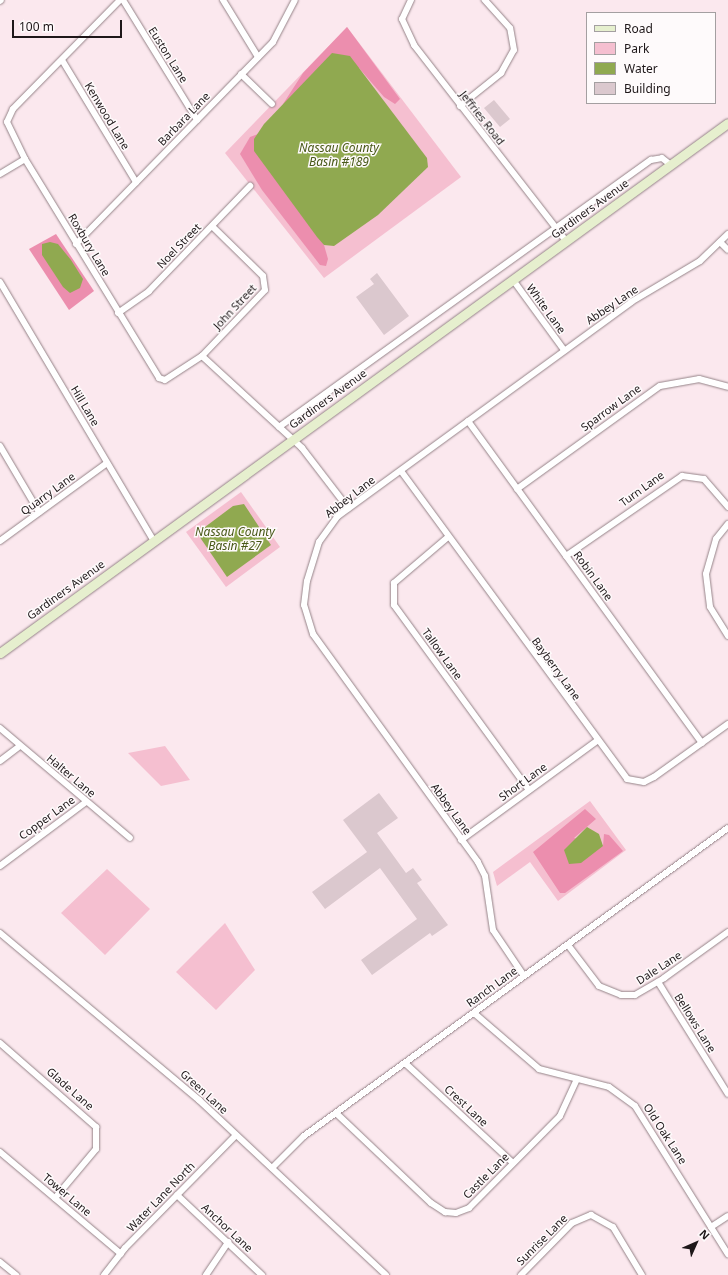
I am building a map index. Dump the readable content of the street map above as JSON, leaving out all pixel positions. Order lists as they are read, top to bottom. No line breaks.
{"streets":{"main road":["Gardiners Avenue"],"street":["Euston Lane","Kenwood Lane","Jeffries Road","Barbara Lane","Roxbury Lane","Noel Street","Abbey Lane","John Street","White Lane","Hill Lane","Sparrow Lane","Turn Lane","Quarry Lane","Robin Lane","Tallow Lane","Bayberry Lane","Halter Lane","Short Lane","Copper Lane","Dale Lane","Ranch Lane","Bellows Lane","Glade Lane","Green Lane","Crest Lane","Old Oak Lane","Castle Lane","Tower Lane","Water Lane North","Anchor Lane","Sunrise Lane"]},"crossings":[["Euston Lane","Barbara Lane"],["Kenwood Lane","Barbara Lane"],["Kenwood Lane","Roxbury Lane"],["Jeffries Road","Gardiners Avenue"],["Barbara Lane","Roxbury Lane"],["Gardiners Avenue","White Lane"],["Gardiners Avenue","Hill Lane"],["Roxbury Lane","Noel Street"],["Roxbury Lane","John Street"],["Noel Street","John Street"],["Abbey Lane","White Lane"],["Abbey Lane","Robin Lane"],["Abbey Lane","Bayberry Lane"],["Abbey Lane","Short Lane"],["Abbey Lane","Ranch Lane"],["Hill Lane","Quarry Lane"],["Sparrow Lane","Robin Lane"],["Turn Lane","Robin Lane"],["Robin Lane","Bayberry Lane"],["Tallow Lane","Bayberry Lane"],["Tallow Lane","Short Lane"],["Bayberry Lane","Short Lane"],["Halter Lane","Copper Lane"],["Dale Lane","Ranch Lane"],["Dale Lane","Bellows Lane"],["Ranch Lane","Green Lane"],["Ranch Lane","Crest Lane"],["Ranch Lane","Old Oak Lane"],["Ranch Lane","Castle Lane"],["Glade Lane","Tower Lane"],["Green Lane","Water Lane North"],["Crest Lane","Castle Lane"],["Old Oak Lane","Castle Lane"],["Tower Lane","Water Lane North"],["Water Lane North","Anchor Lane"]],"water":["Nassau County Basin #189","Nassau County Basin #27"],"legend":["Road","Park","Water","Building"],"scale_bar":"100 m","north":"top right"}
